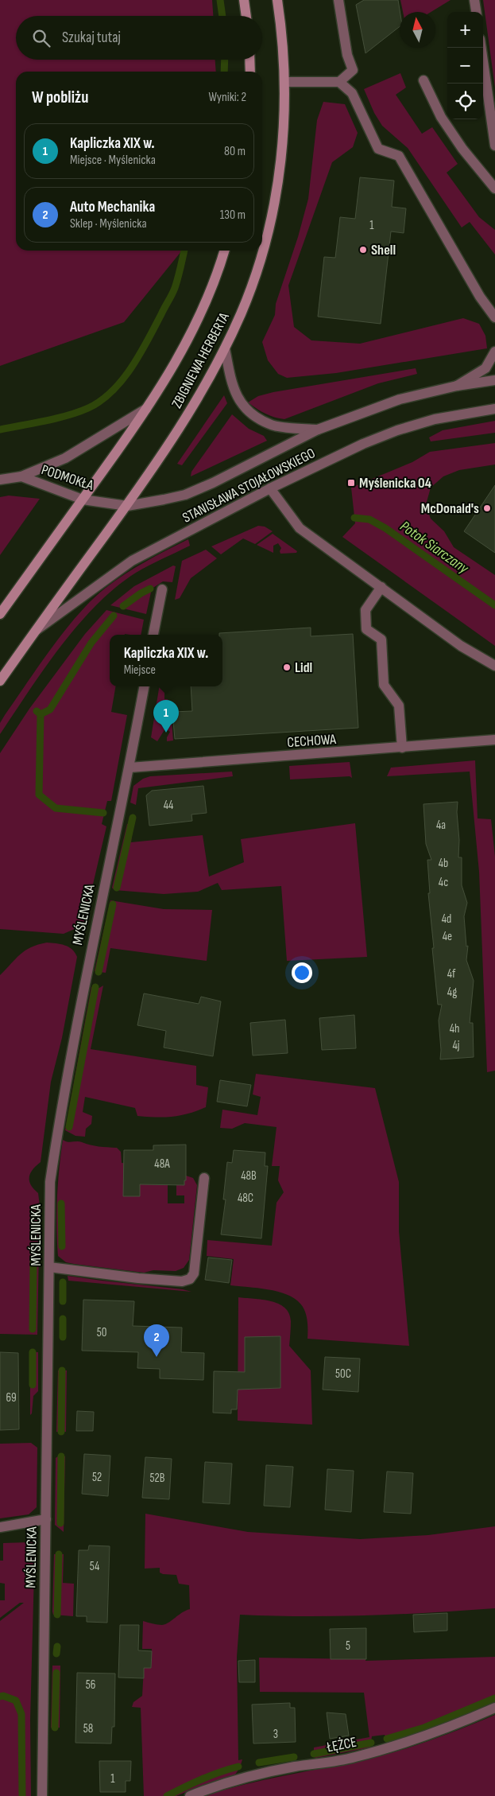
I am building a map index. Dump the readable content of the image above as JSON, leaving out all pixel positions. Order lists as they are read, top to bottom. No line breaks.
{"streets":{"main road":["ZBIGNIEWA HERBERTA"],"street":["PODMOKŁA","STANISŁAWA STOJAŁOWSKIEGO","CECHOWA","MYŚLENICKA","ŁĘŻCE"]},"crossings":[["ZBIGNIEWA HERBERTA","PODMOKŁA"],["ZBIGNIEWA HERBERTA","STANISŁAWA STOJAŁOWSKIEGO"],["PODMOKŁA","STANISŁAWA STOJAŁOWSKIEGO"],["CECHOWA","MYŚLENICKA"]],"water":["Potok Siarczany"],"places":{"other":["Shell","McDonald's","Lidl"],"transit":["Myślenicka 04"]},"house_numbers":["1","44","4a","4b","4c","4d","4e","4f","4g","4h","4j","48A","48B","48C","50","50C","69","52","52B","54","5","56","58","3","1"],"north":"top","page":{"map_buttons":["+","−"],"search":"Szukaj tutaj","heading":["W pobliżu","Wyniki: 2"],"list":[{"mark":"1","name":"Kapliczka XIX w.","note":"Miejsce · Myślenicka","value":"80 m"},{"mark":"2","name":"Auto Mechanika","note":"Sklep · Myślenicka","value":"130 m"}],"popup":["Kapliczka XIX w.","Miejsce"],"pins":["1","2"]}}
